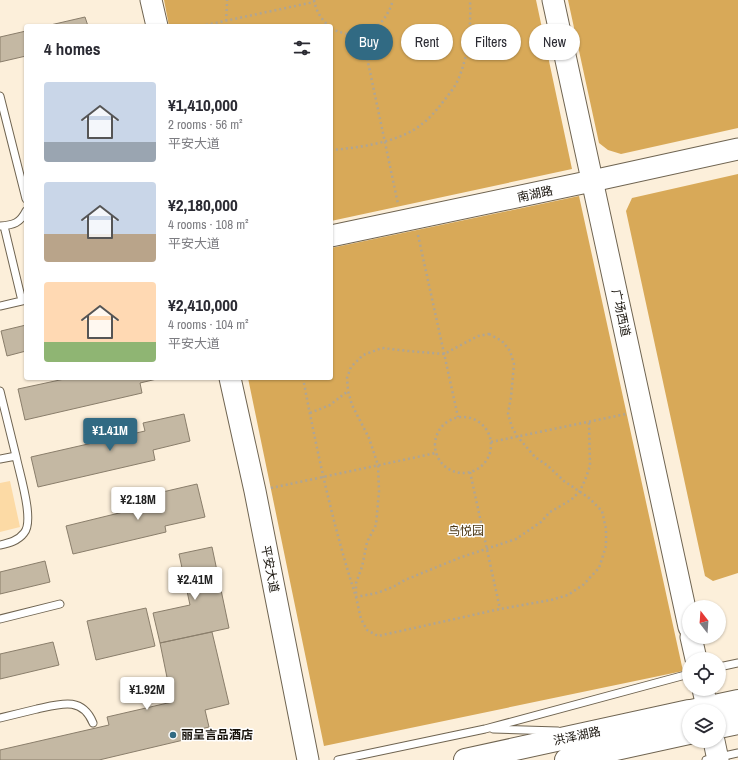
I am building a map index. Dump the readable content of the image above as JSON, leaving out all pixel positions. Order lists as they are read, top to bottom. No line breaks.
{"streets":{"main road":["洪泽湖路"],"street":["南湖路","广场西道","平安大道"]},"crossings":[["南湖路","广场西道"]],"parks":["鸟悦园"],"places":["丽呈言品酒店"],"north":"top","page":{"chip":["Buy","Rent","Filters","New"],"heading":"4 homes","list":[{"name":"¥1,410,000","note":"2 rooms · 56 m² · 平安大道"},{"name":"¥2,180,000","note":"4 rooms · 108 m² · 平安大道"},{"name":"¥2,410,000","note":"4 rooms · 104 m² · 平安大道"}],"price":["¥1.41M","¥2.18M","¥2.41M","¥1.92M"]}}
